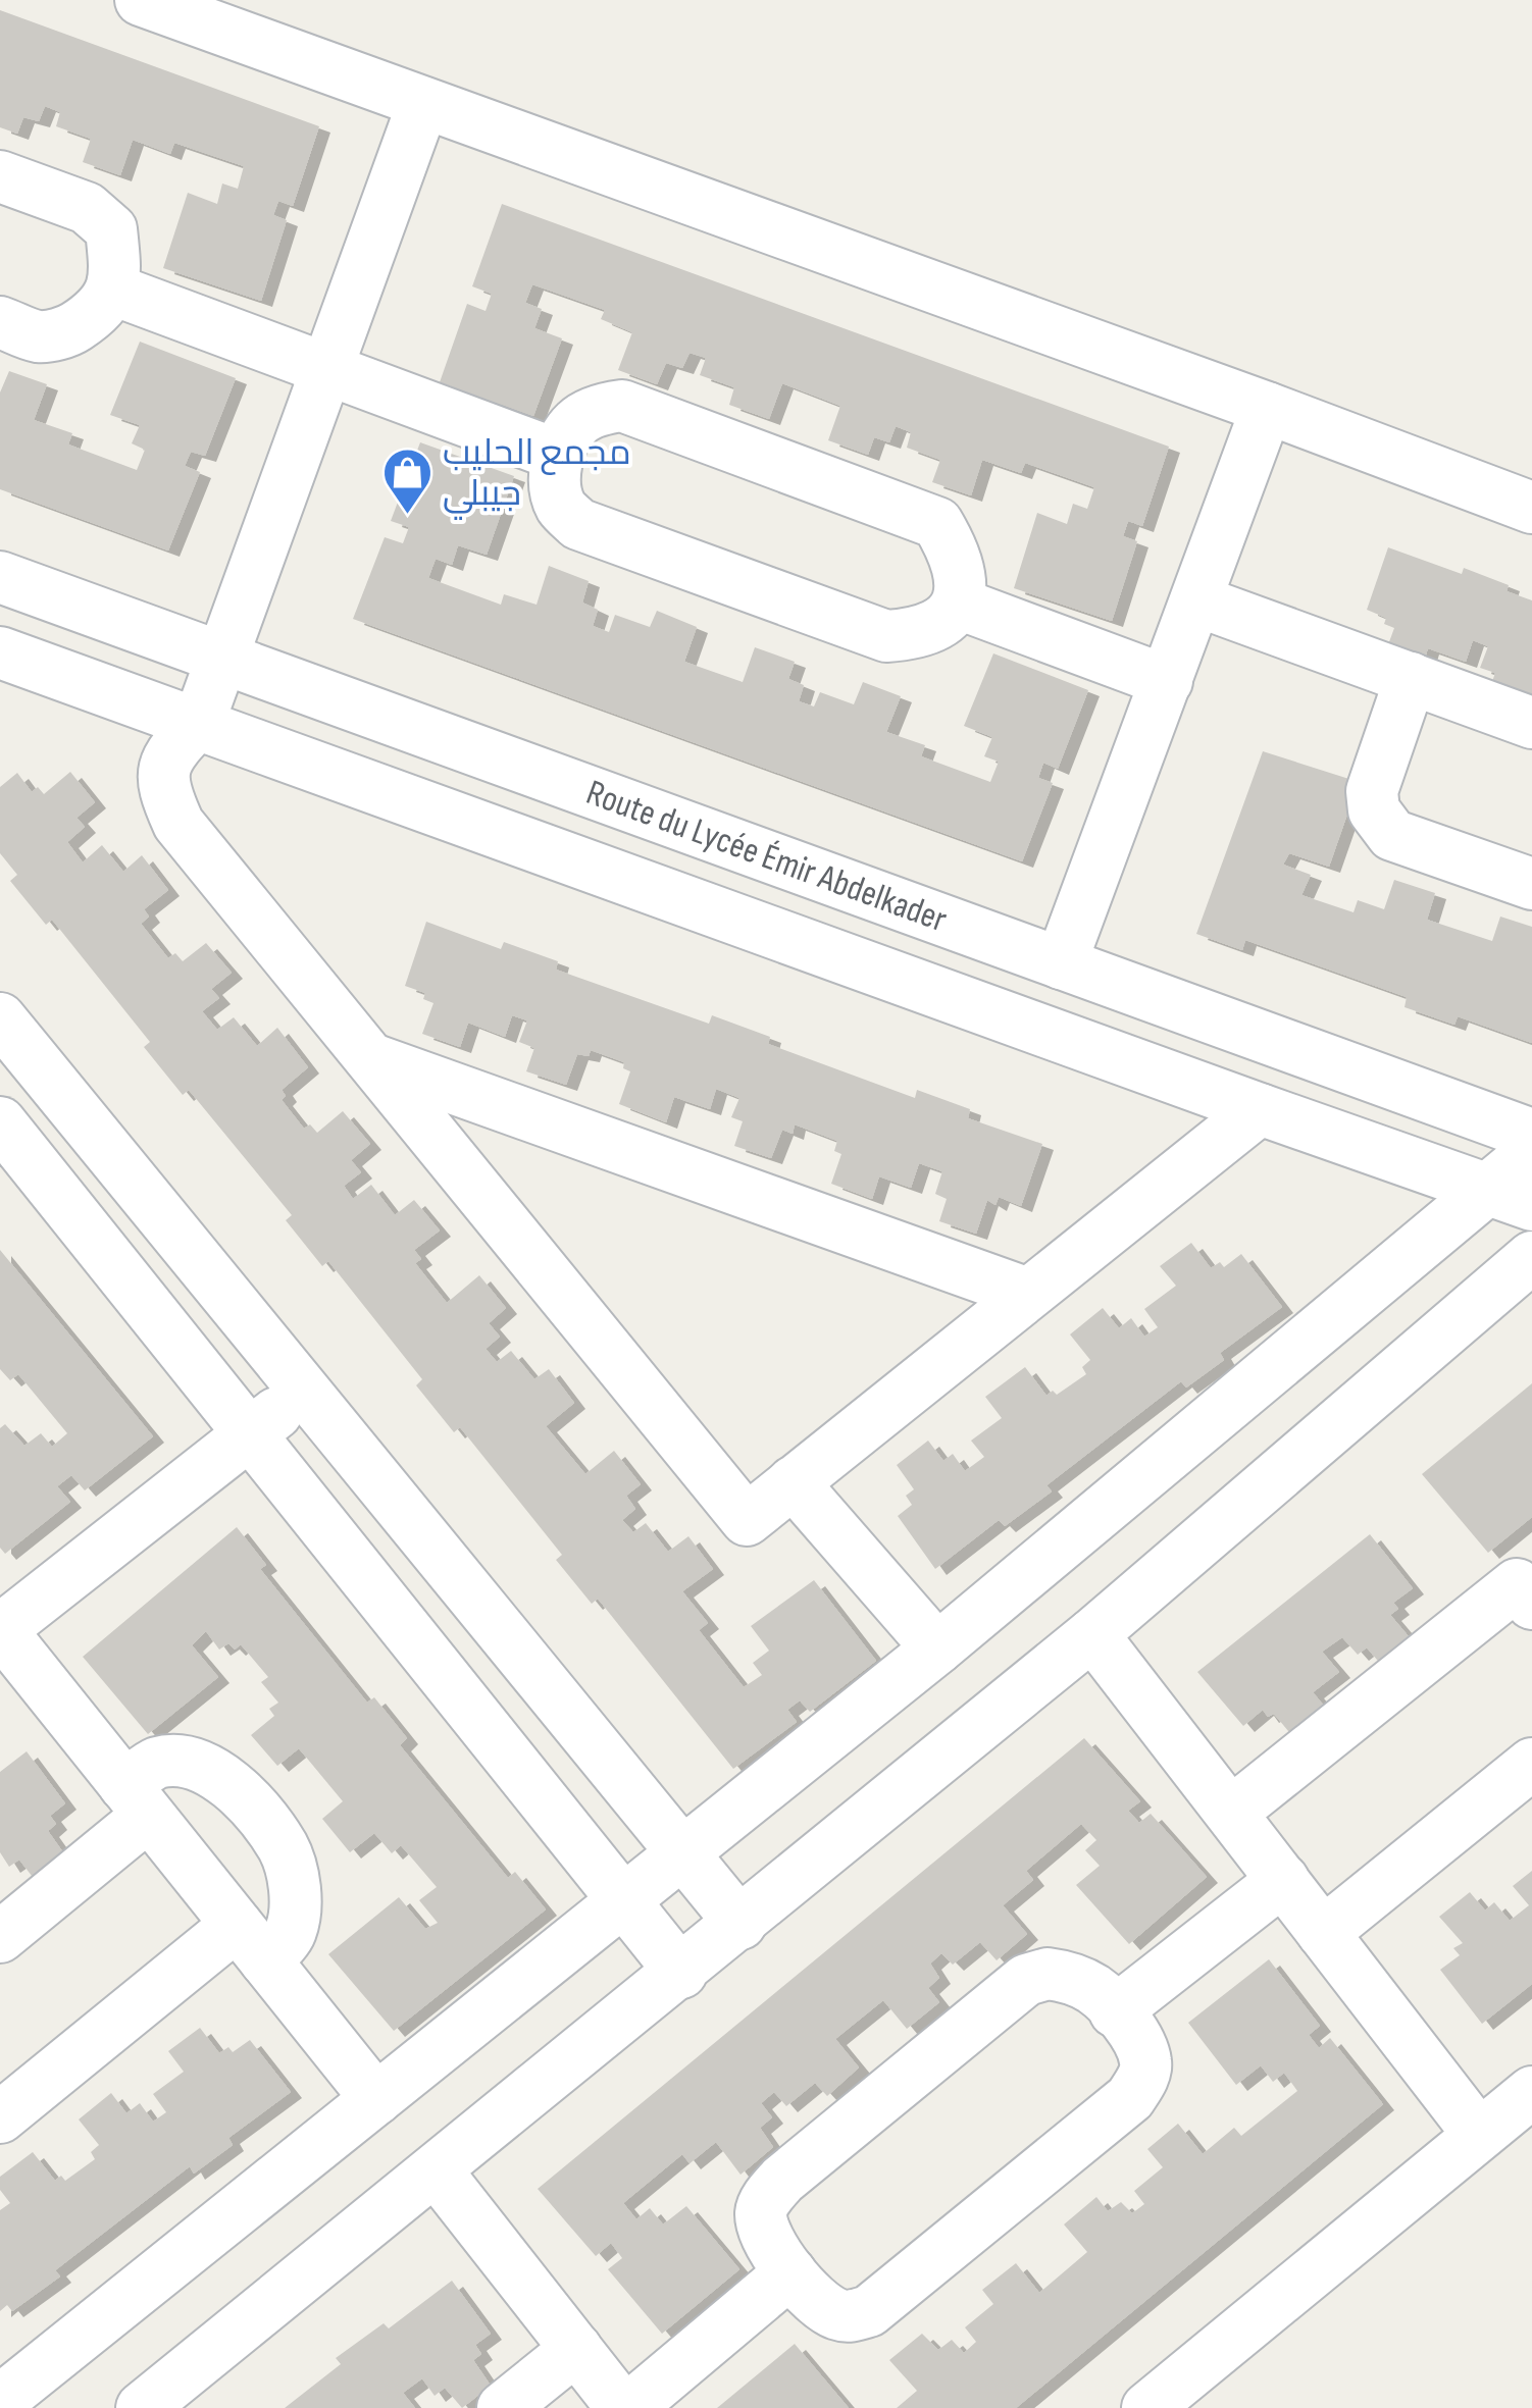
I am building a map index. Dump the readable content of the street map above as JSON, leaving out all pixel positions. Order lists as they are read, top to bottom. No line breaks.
{"streets":{"street":["Route du Lycée Émir Abdelkader"]},"places":{"shop":["مجمع الحليب جيبلي"]}}
